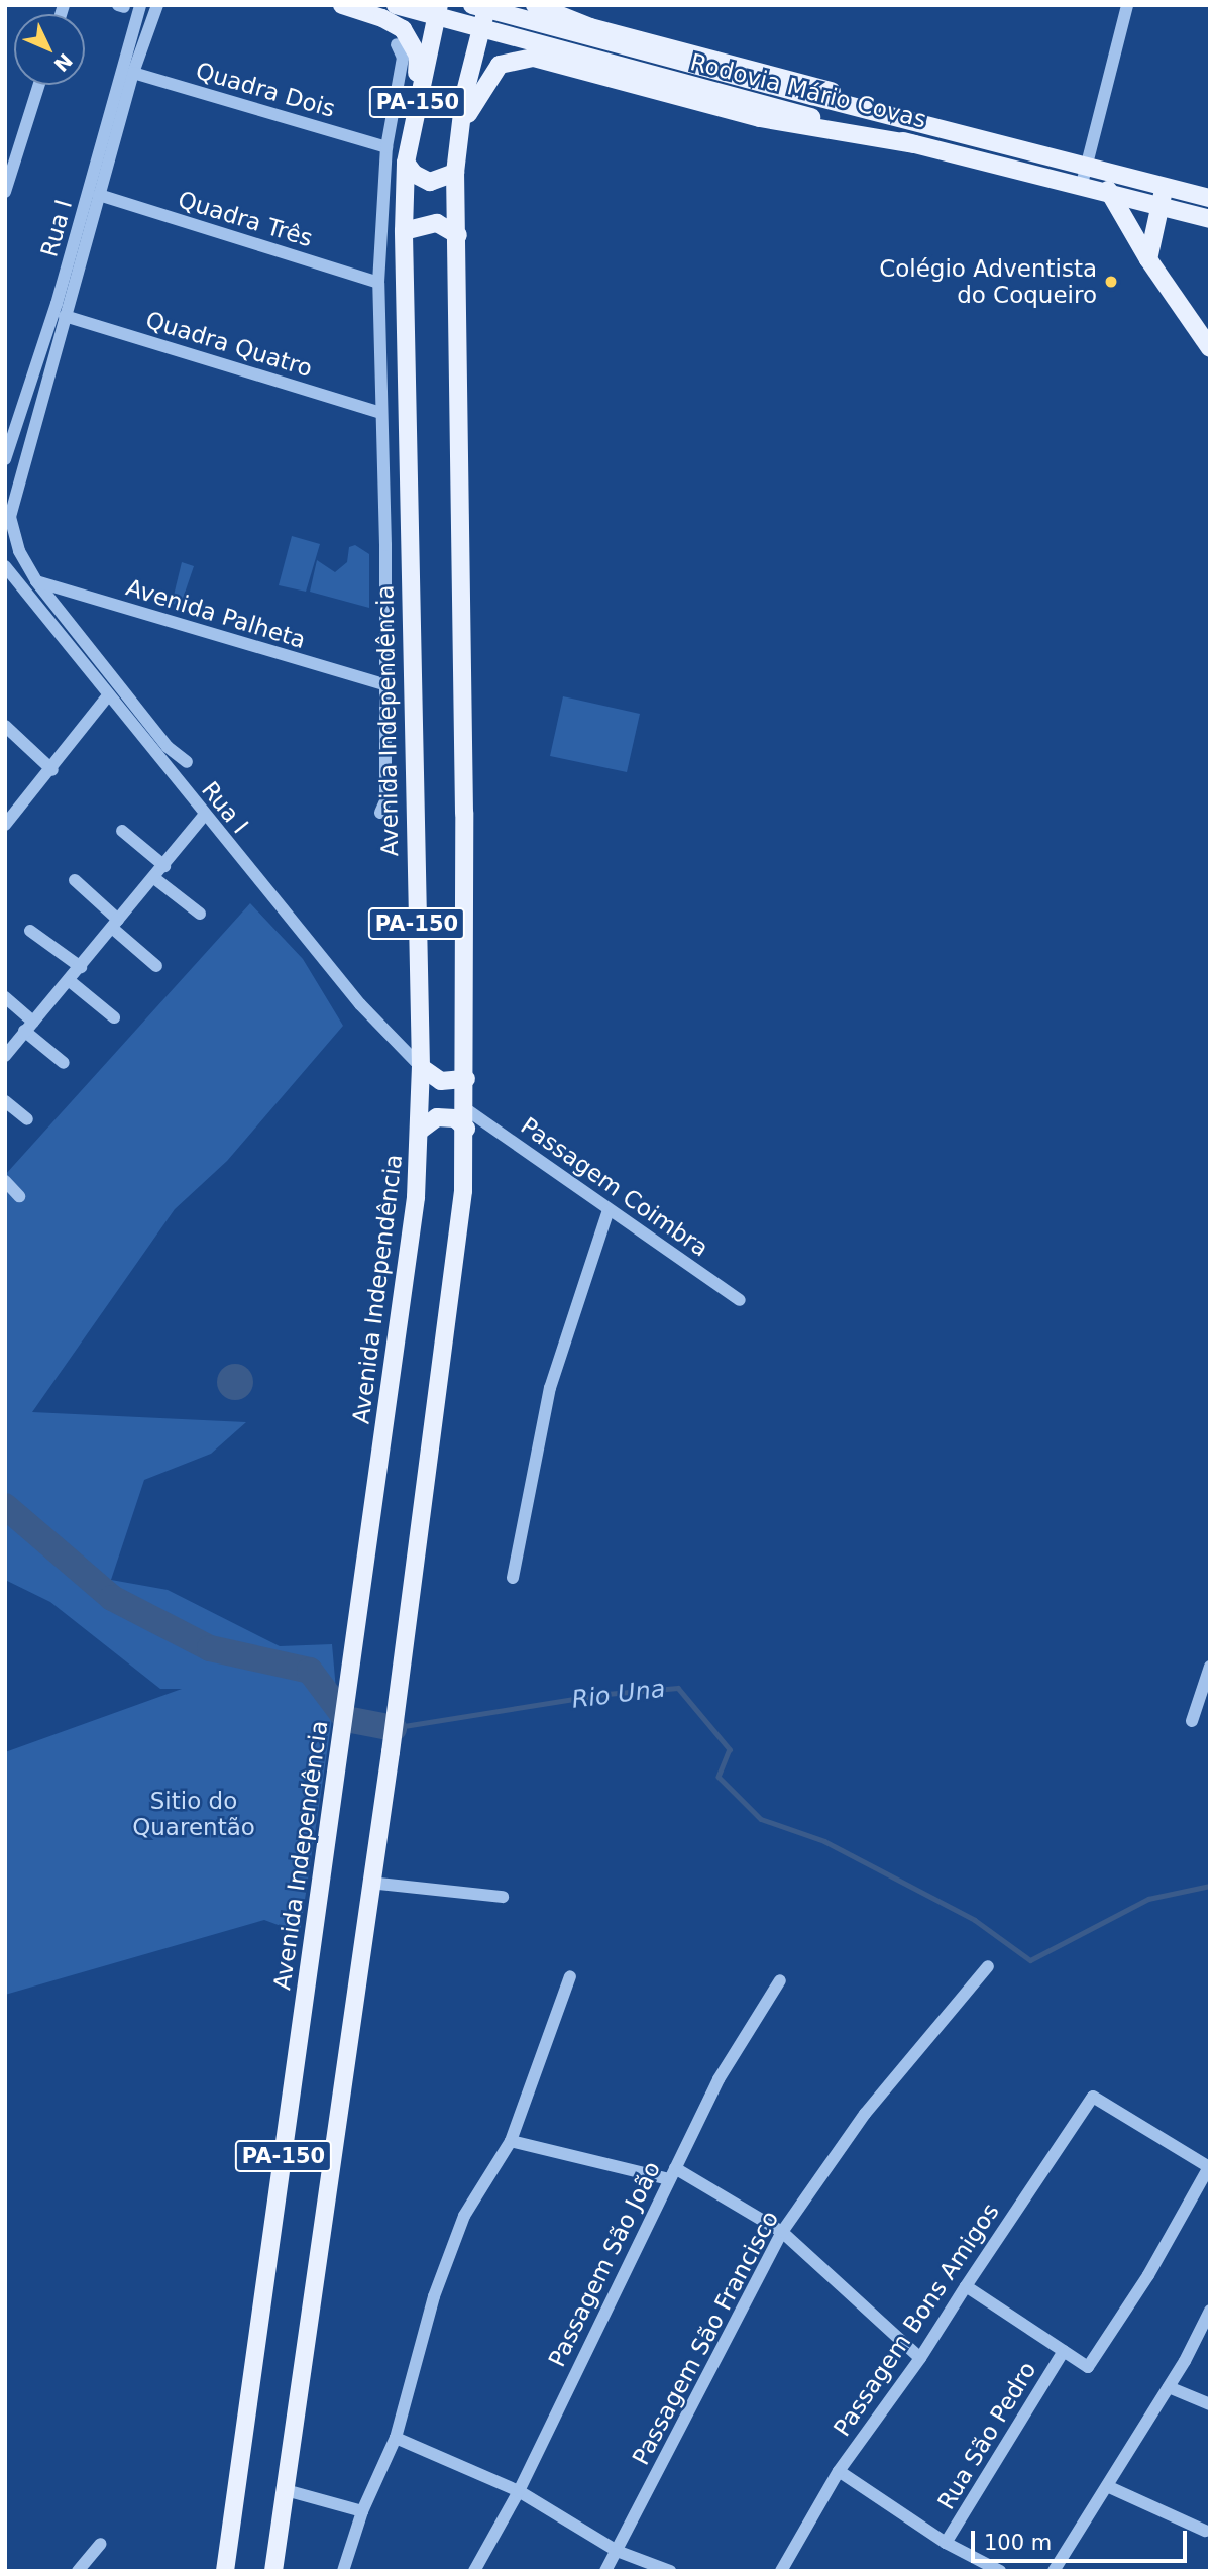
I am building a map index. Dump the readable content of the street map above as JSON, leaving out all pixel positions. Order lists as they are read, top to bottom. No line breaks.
{"streets":{"main road":["Rodovia Mário Covas","PA-150","Avenida Independência"],"street":["Quadra Dois","Quadra Três","Rua I","Quadra Quatro","Avenida Palheta","Passagem Coimbra","Passagem São João","Passagem Bons Amigos","Passagem São Francisco","Rua São Pedro"]},"crossings":[["PA-150","Passagem Coimbra"],["Rua I","Avenida Independência"]],"water":["Rio Una"],"parks":["Sitio do Quarentão"],"places":["Colégio Adventista do Coqueiro"],"scale_bar":"100 m","north":"bottom right"}
